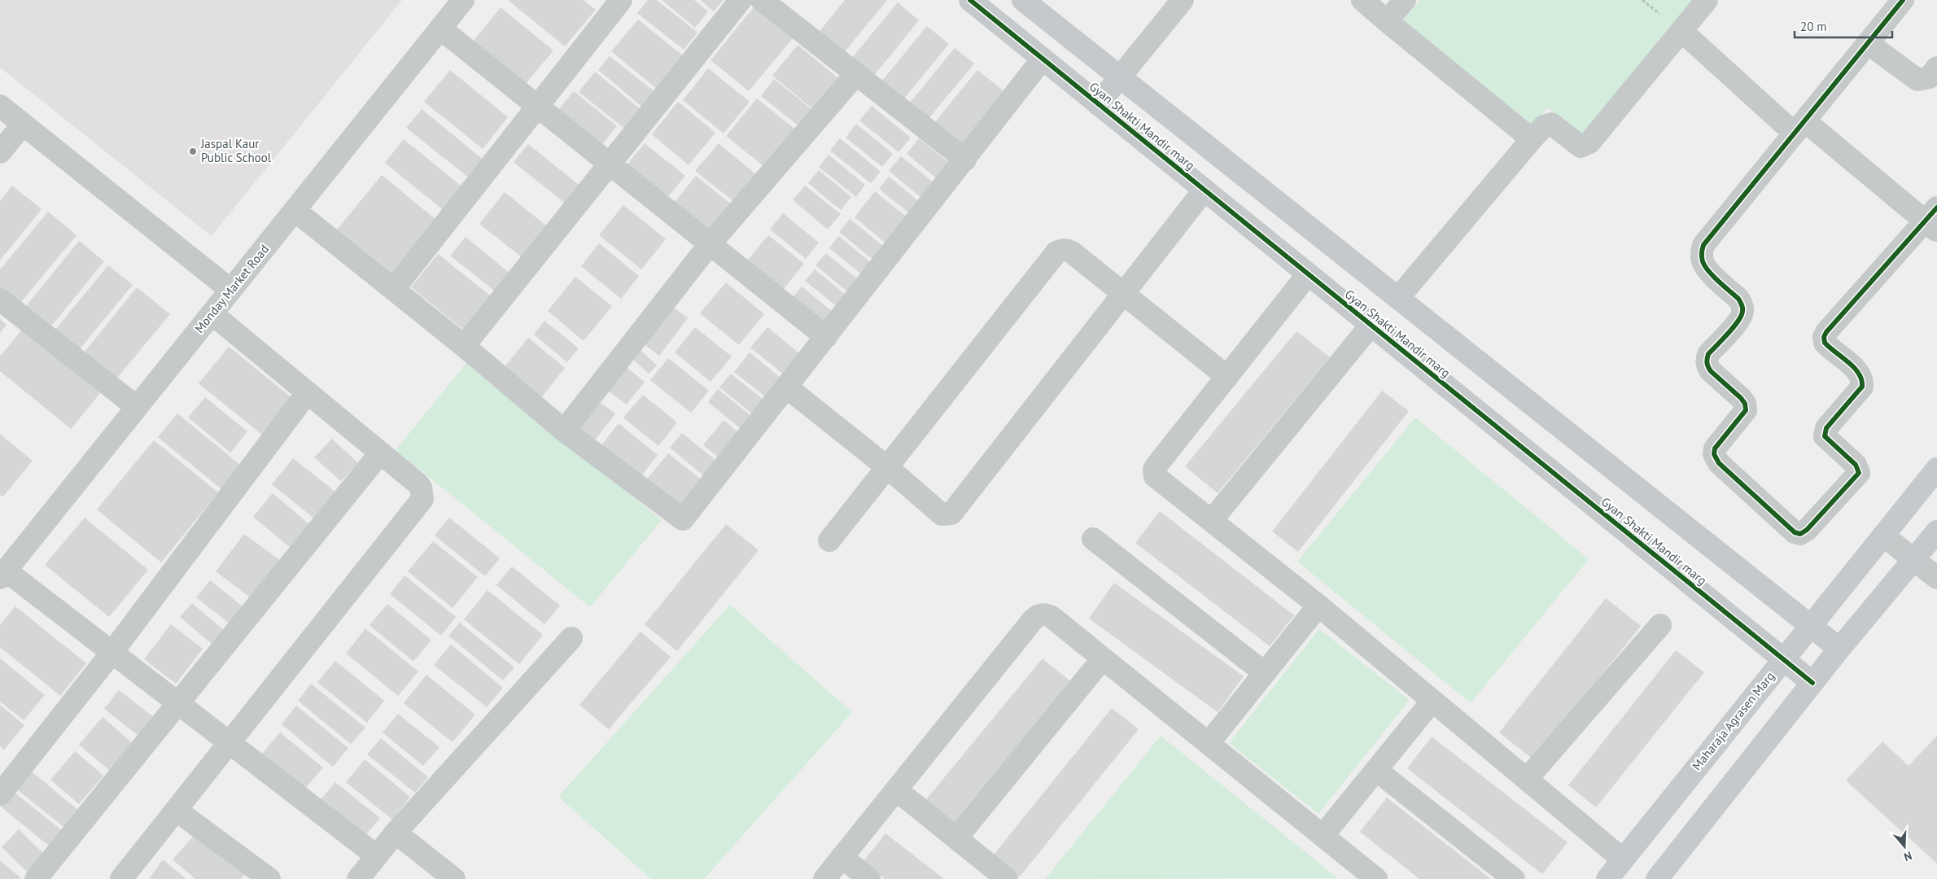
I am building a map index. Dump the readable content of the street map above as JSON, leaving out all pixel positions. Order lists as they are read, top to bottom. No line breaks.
{"streets":{"street":["Gyan Shakti Mandir marg","Monday Market Road","Maharaja Agrasen Marg"]},"crossings":[["Gyan Shakti Mandir marg","Maharaja Agrasen Marg"]],"places":["Jaspal Kaur Public School"],"scale_bar":"20 m","north":"bottom"}
